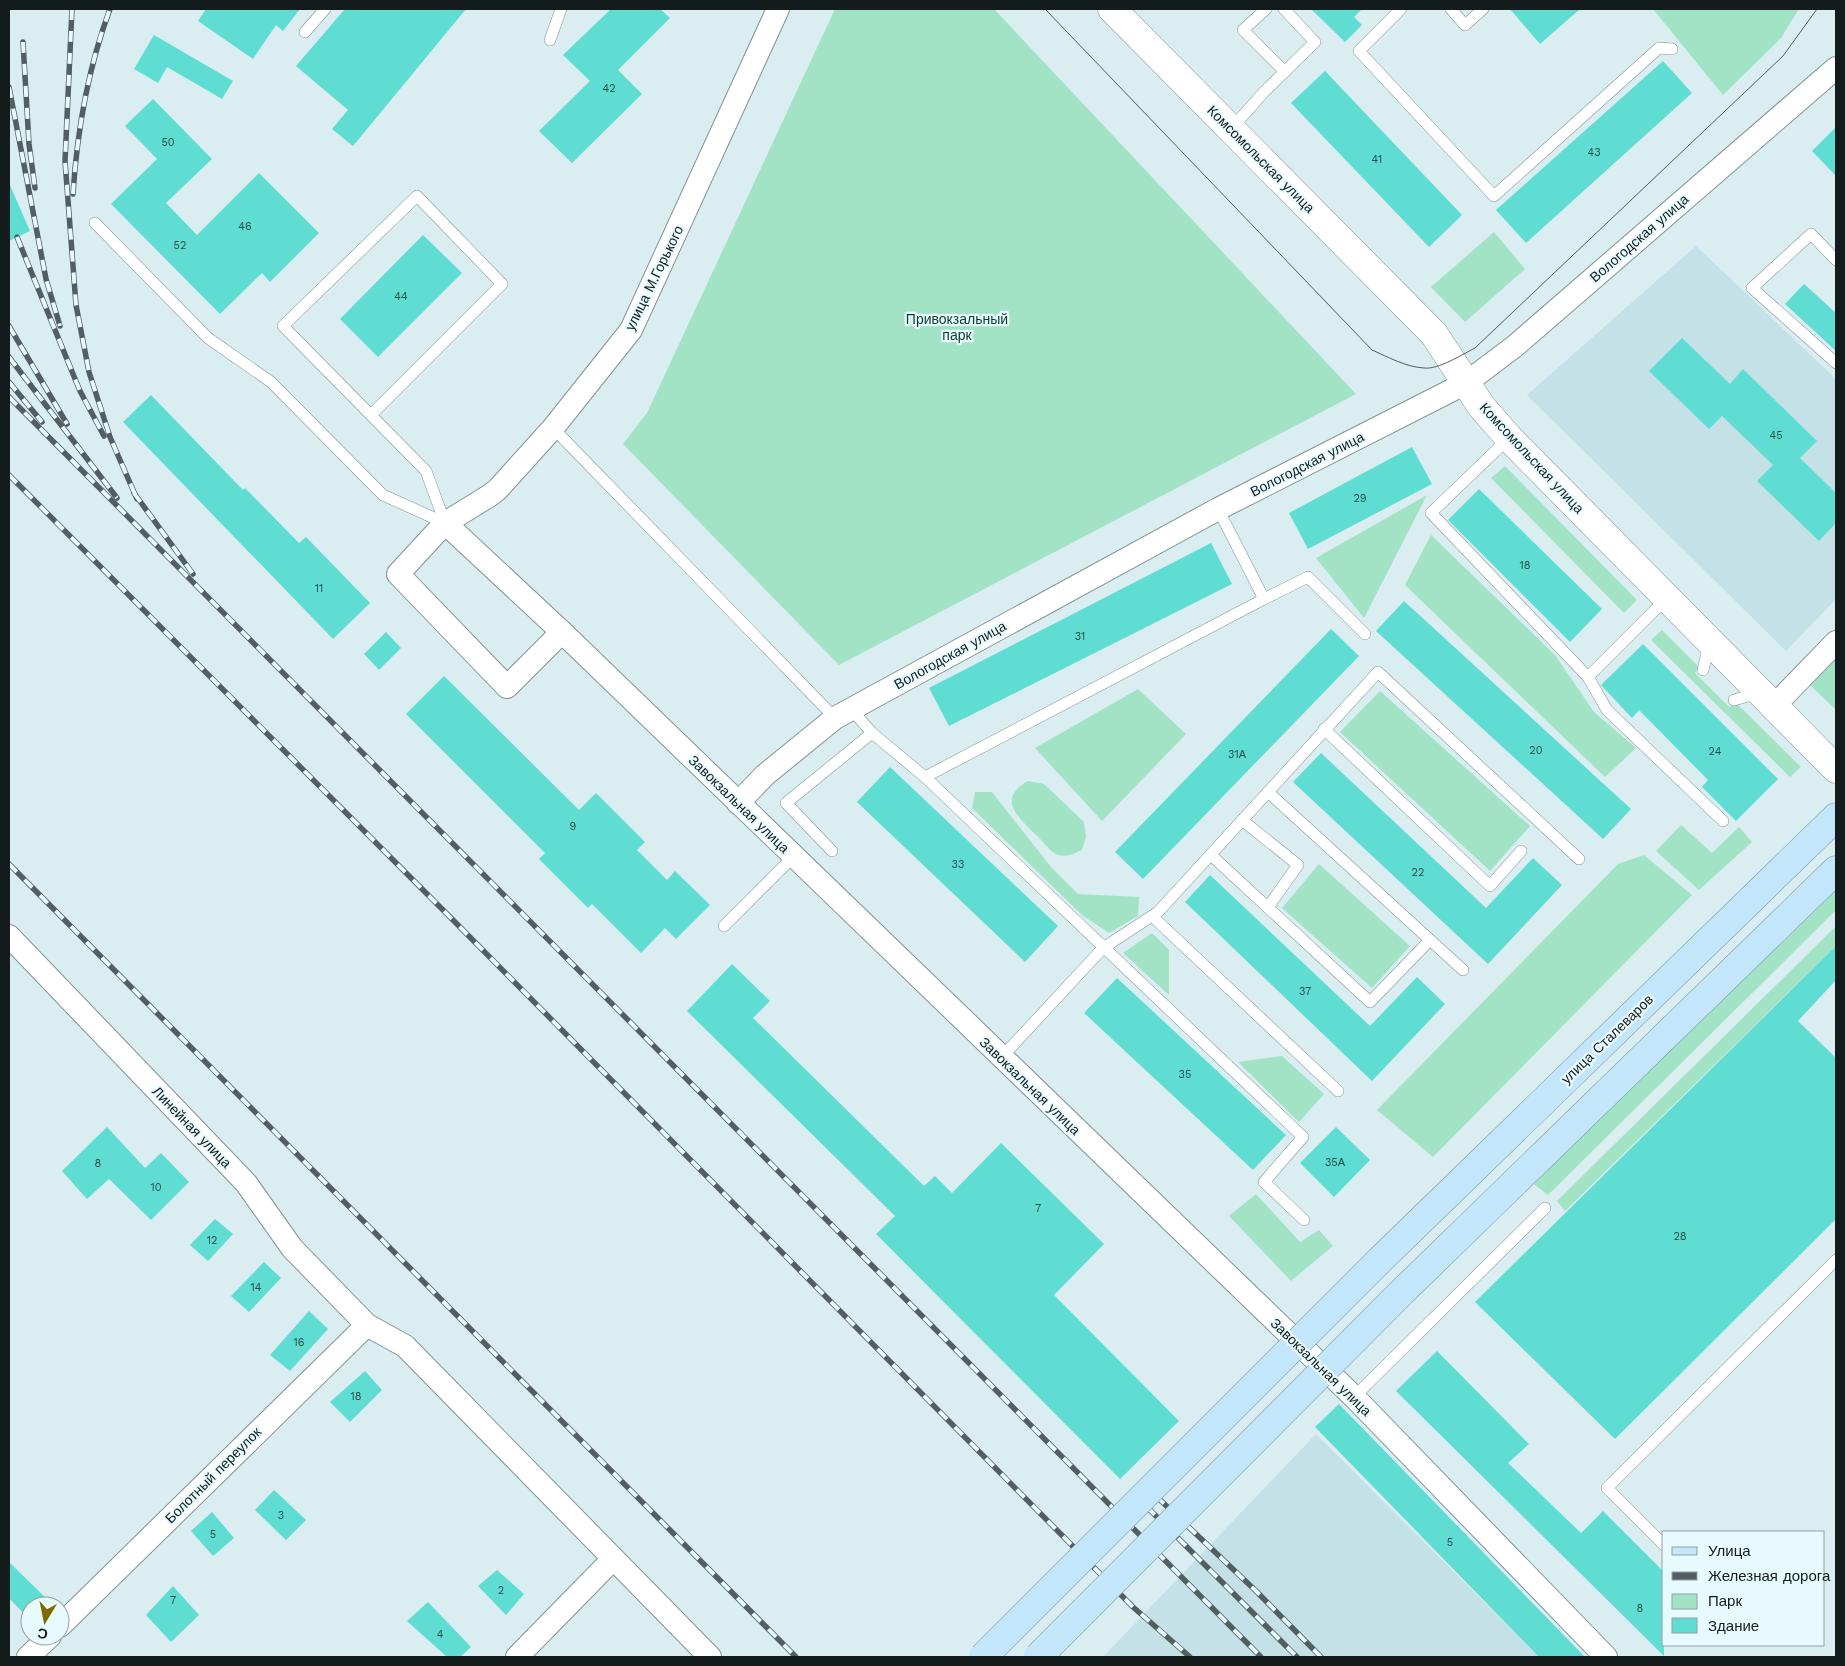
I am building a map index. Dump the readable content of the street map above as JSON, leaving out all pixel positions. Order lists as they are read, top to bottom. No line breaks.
{"streets":{"main road":["улица Сталеваров"],"street":["Комсомольская улица","Вологодская улица","улица М.Горького","Завокзальная улица","Линейная улица","Болотный переулок"]},"crossings":[["Комсомольская улица","Вологодская улица"],["Вологодская улица","Завокзальная улица"],["улица М.Горького","Завокзальная улица"],["Линейная улица","Болотный переулок"]],"parks":["Привокзальный парк"],"house_numbers":["42","50","43","41","46","52","44","45","29","18","11","31","20","24","31А","9","33","22","37","35","35А","8","10","7","28","12","14","16","18","3","5","5","2","7","8","4"],"legend":["Улица","Железная дорога","Парк","Здание"],"north":"bottom"}
